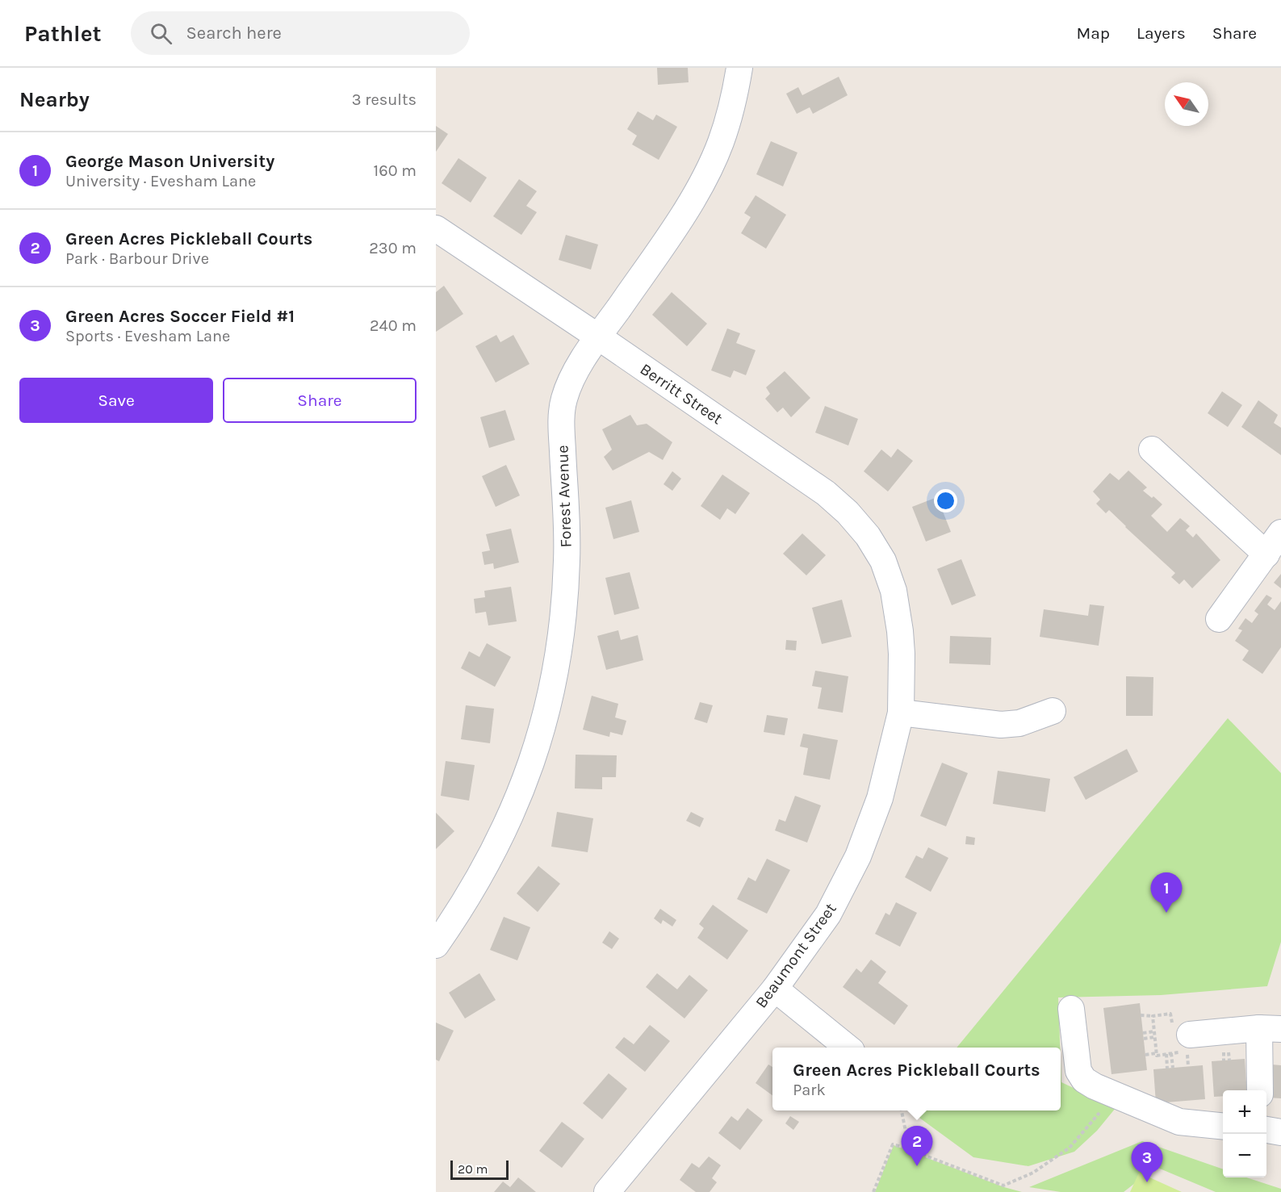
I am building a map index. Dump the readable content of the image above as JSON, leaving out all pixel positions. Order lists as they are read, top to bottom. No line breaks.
{"streets":{"street":["Berritt Street","Forest Avenue","Beaumont Street"]},"crossings":[["Berritt Street","Forest Avenue"],["Berritt Street","Beaumont Street"]],"scale_bar":"20 m","north":"top left","page":{"header":"Pathlet","search":"Search here","nav":["Map","Layers","Share"],"heading":["Nearby","3 results"],"list":[{"mark":"1","name":"George Mason University","note":"University · Evesham Lane","value":"160 m"},{"mark":"2","name":"Green Acres Pickleball Courts","note":"Park · Barbour Drive","value":"230 m"},{"mark":"3","name":"Green Acres Soccer Field #1","note":"Sports · Evesham Lane","value":"240 m"}],"buttons":["Save","Share"],"pins":["1","2","3"],"popup":["Green Acres Pickleball Courts","Park"],"map_buttons":["+","−"],"scale":"20 m"}}
